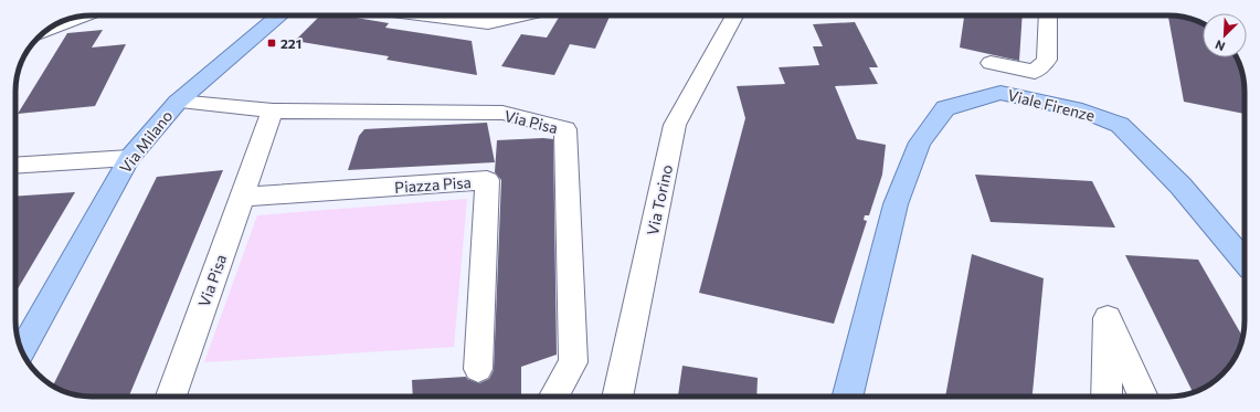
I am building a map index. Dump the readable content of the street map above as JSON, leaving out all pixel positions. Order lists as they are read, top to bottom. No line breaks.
{"streets":{"main road":["Viale Firenze","Via Milano"],"street":["Via Pisa","Piazza Pisa","Via Torino"]},"crossings":[["Via Pisa","Via Milano"],["Via Pisa","Piazza Pisa"]],"places":{"transit":["221"]},"north":"bottom left"}
